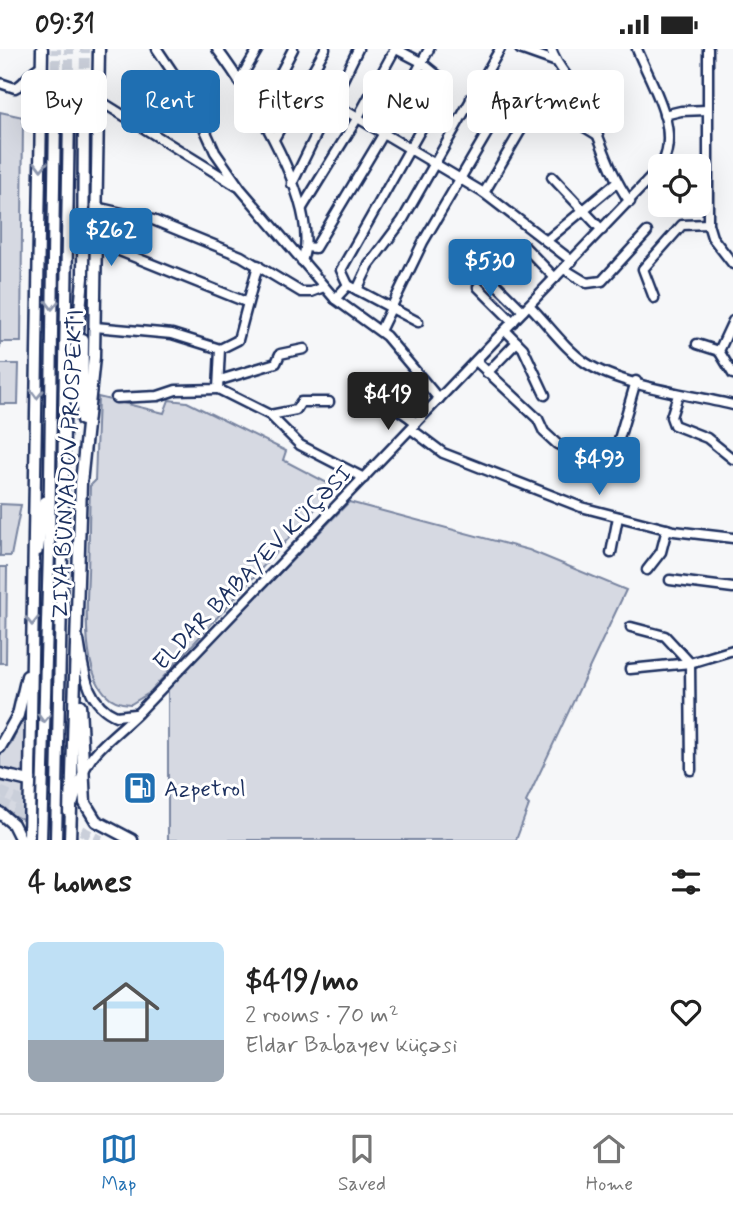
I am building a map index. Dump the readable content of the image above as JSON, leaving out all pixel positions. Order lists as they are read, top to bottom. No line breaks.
{"streets":{"main road":["ZIYA BÜNYADOV PROSPEKTI"],"street":["ELDAR BABAYEV KÜÇƏSI"]},"crossings":[["ZIYA BÜNYADOV PROSPEKTI","ELDAR BABAYEV KÜÇƏSI"]],"places":{"fuel station":["Azpetrol"]},"page":{"status":"09:31","chip":["Buy","Rent","Filters","New","Apartment"],"price":["$262","$530","$419","$493"],"heading":"4 homes","list":[{"name":"$419/mo","note":"2 rooms · 70 m² · Eldar Babayev küçəsi"}],"tabs":["Map","Saved","Home"]}}
